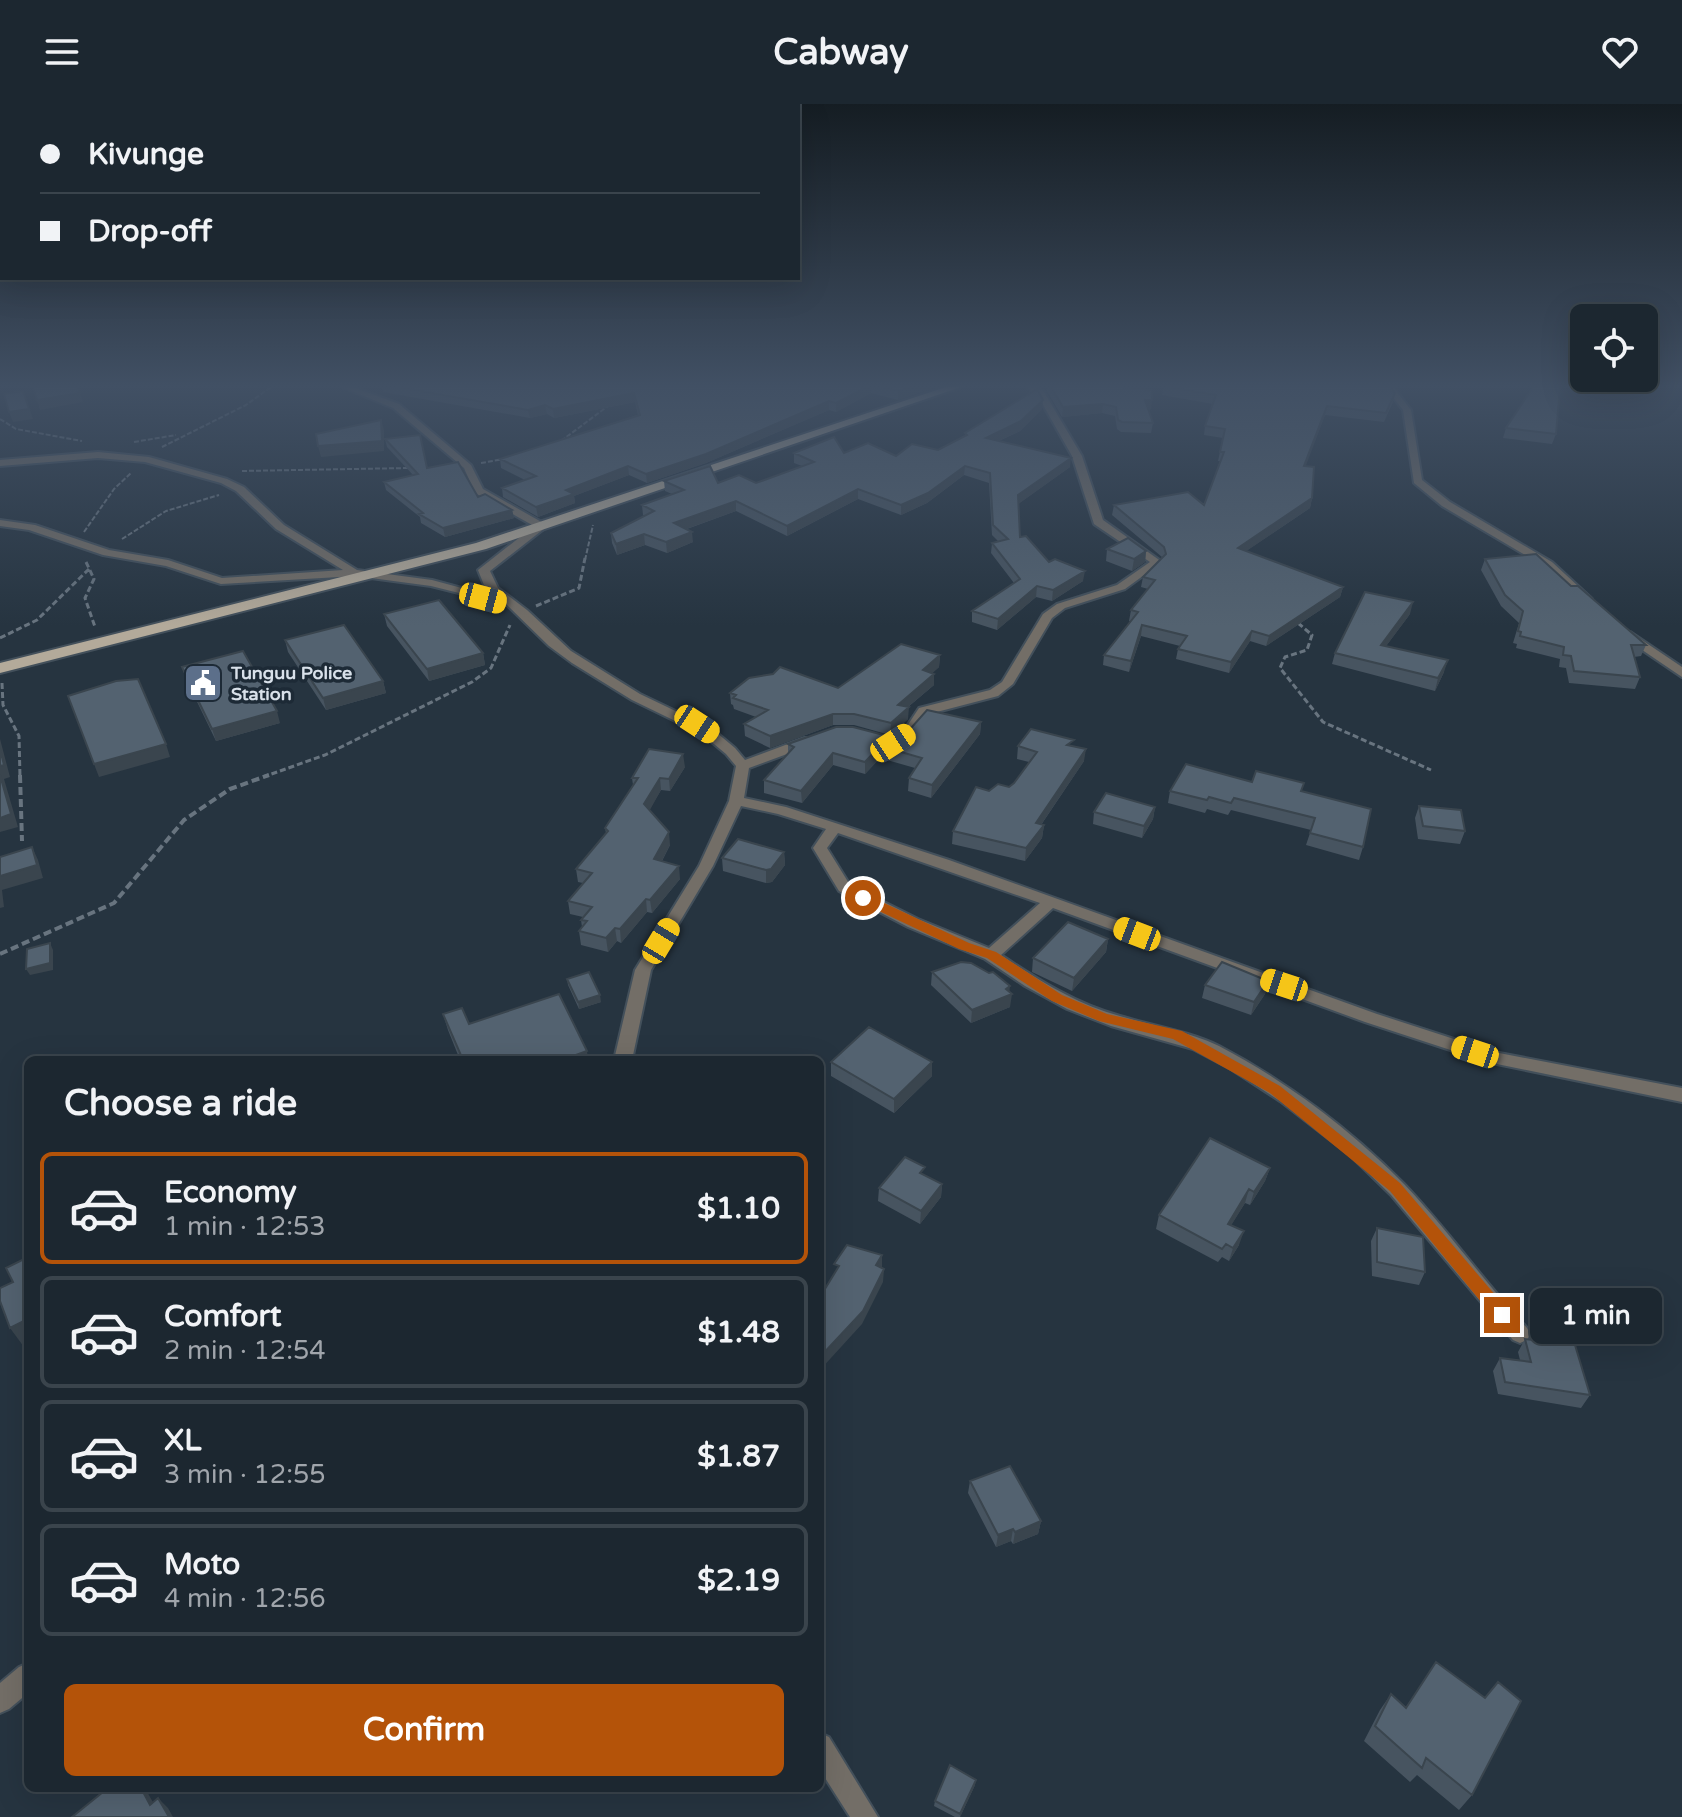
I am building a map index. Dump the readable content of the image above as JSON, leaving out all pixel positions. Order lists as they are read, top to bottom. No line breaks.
{"places":{"public building":["Tunguu Police Station"]},"page":{"header":"Cabway","banner":["Kivunge","Drop-off"],"heading":"Choose a ride","list":[{"name":"Economy","note":"1 min · 12:53","value":"$1.10"},{"name":"Comfort","note":"2 min · 12:54","value":"$1.48"},{"name":"XL","note":"3 min · 12:55","value":"$1.87"},{"name":"Moto","note":"4 min · 12:56","value":"$2.19"}],"bubble":"1 min","buttons":"Confirm"}}
